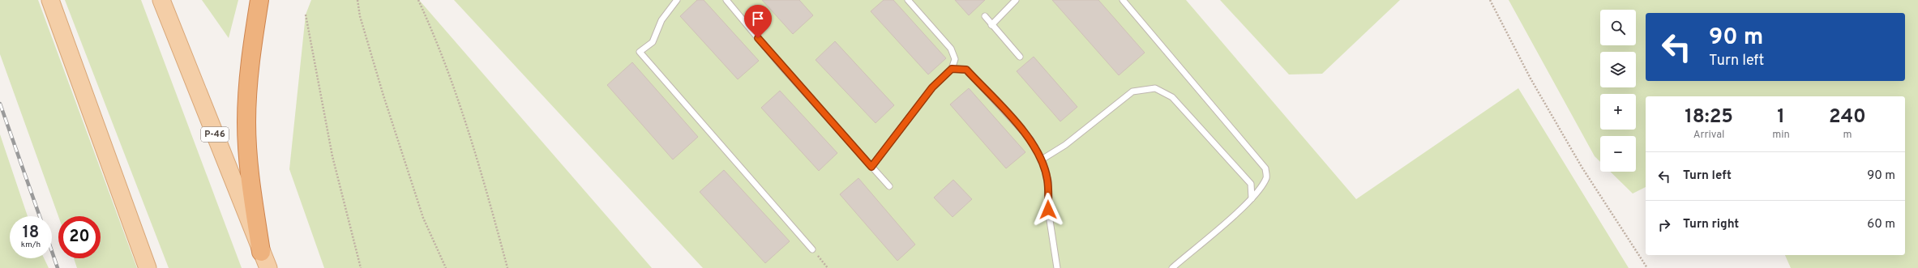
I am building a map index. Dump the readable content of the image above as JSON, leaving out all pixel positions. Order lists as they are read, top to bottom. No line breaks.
{"streets":{"main road":["Р-46"]},"page":{"map_buttons":["+","−"],"turn":["90 m","Turn left"],"eta":["18:25","Arrival","1","min","240","m"],"list":[{"name":"Turn left","value":"90 m"},{"name":"Turn right","value":"60 m"}],"speed":"18 km/h","limit":"20"}}
